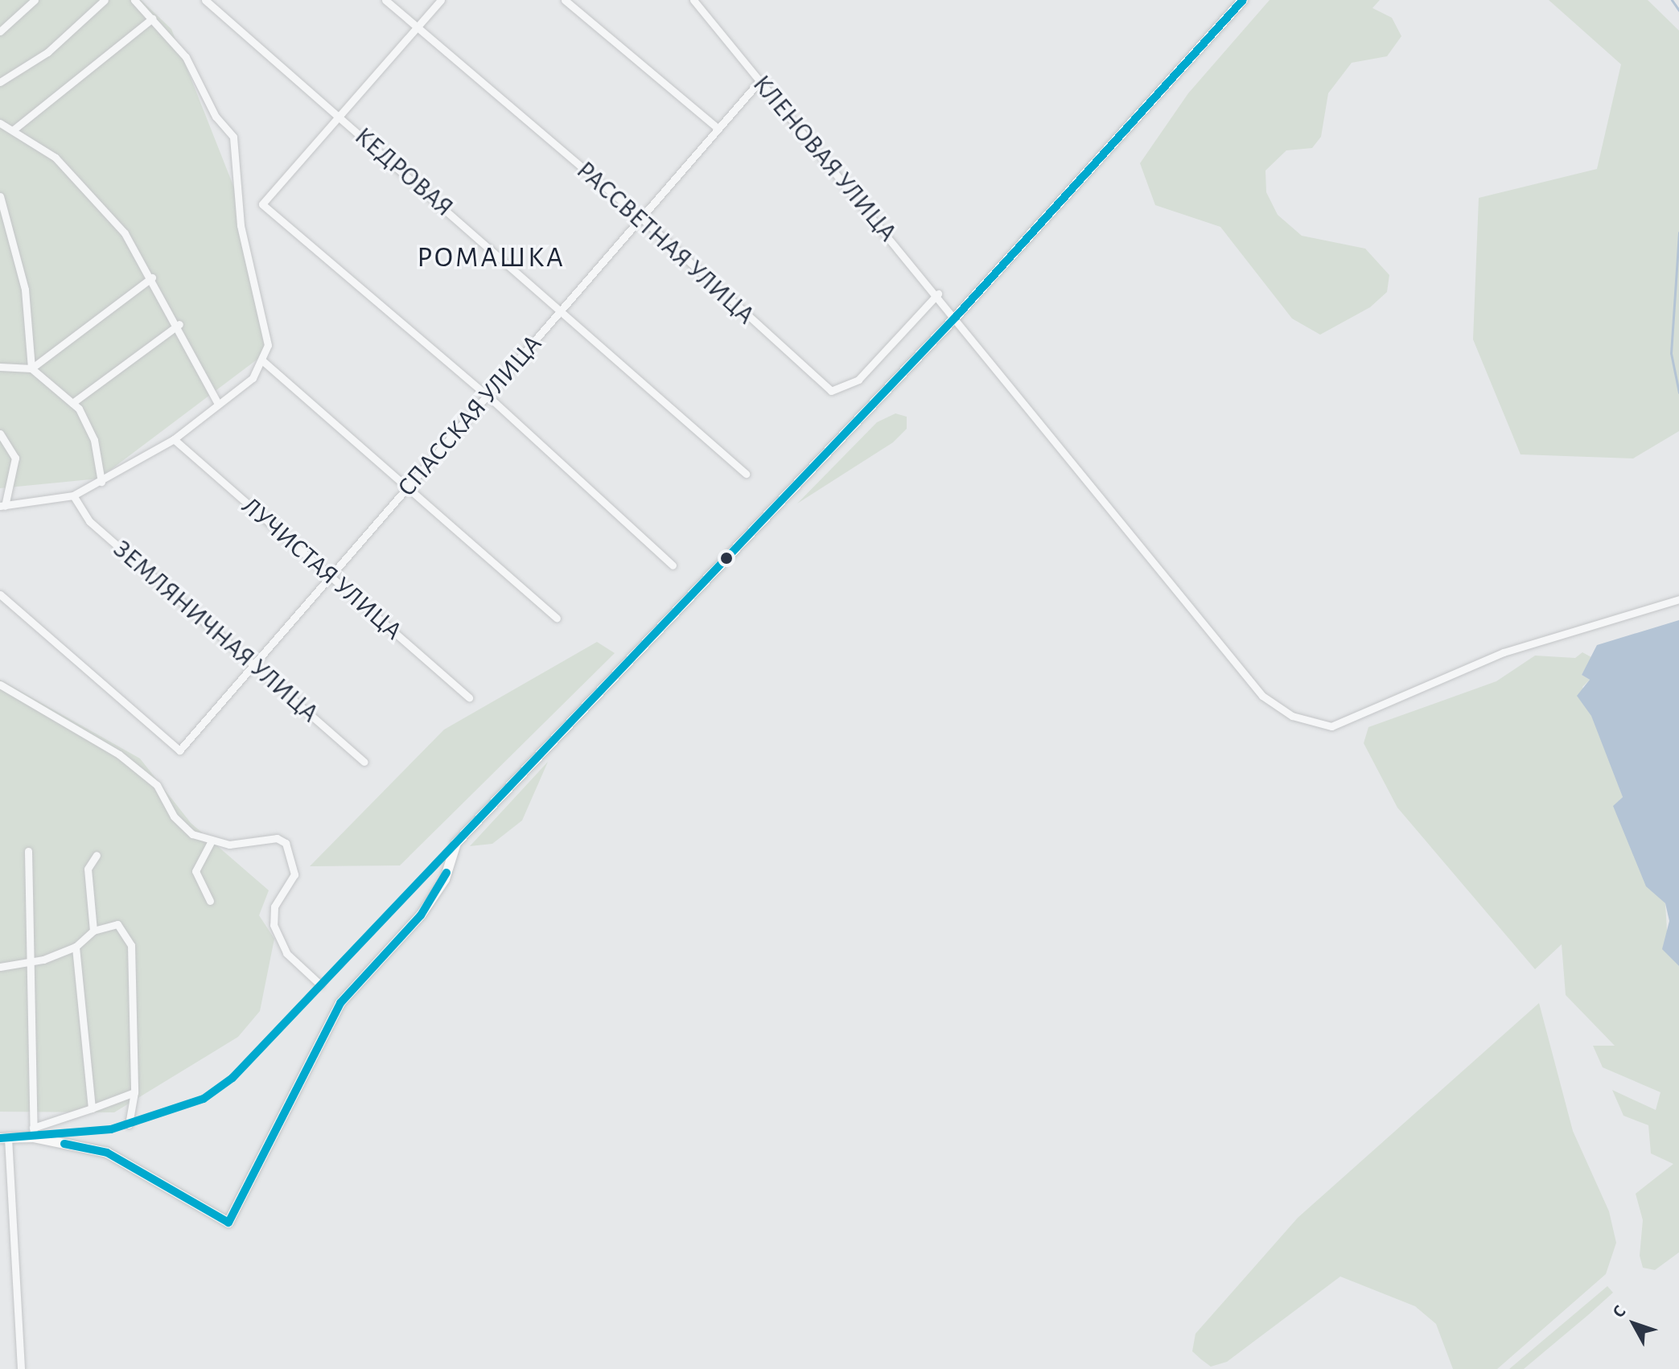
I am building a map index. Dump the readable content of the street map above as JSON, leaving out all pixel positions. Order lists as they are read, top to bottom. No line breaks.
{"streets":{"street":["КЛЕНОВАЯ УЛИЦА","КЕДРОВАЯ","РАССВЕТНАЯ УЛИЦА","СПАССКАЯ УЛИЦА","ЛУЧИСТАЯ УЛИЦА","ЗЕМЛЯНИЧНАЯ УЛИЦА"]},"crossings":[["КЛЕНОВАЯ УЛИЦА","РАССВЕТНАЯ УЛИЦА"],["КЛЕНОВАЯ УЛИЦА","СПАССКАЯ УЛИЦА"],["КЕДРОВАЯ","СПАССКАЯ УЛИЦА"],["РАССВЕТНАЯ УЛИЦА","СПАССКАЯ УЛИЦА"],["СПАССКАЯ УЛИЦА","ЛУЧИСТАЯ УЛИЦА"],["СПАССКАЯ УЛИЦА","ЗЕМЛЯНИЧНАЯ УЛИЦА"]],"districts":["РОМАШКА"],"north":"top left"}
